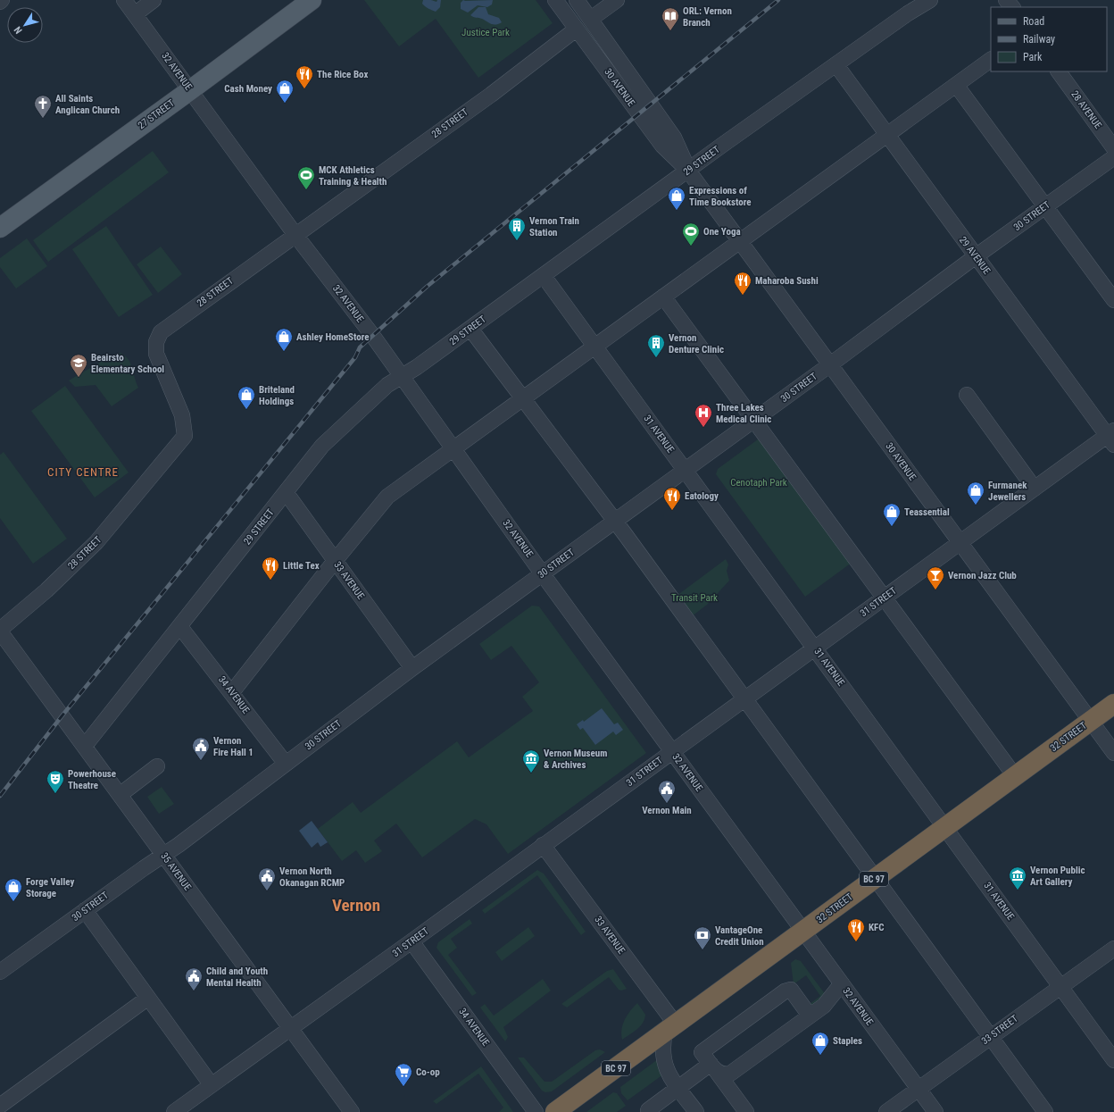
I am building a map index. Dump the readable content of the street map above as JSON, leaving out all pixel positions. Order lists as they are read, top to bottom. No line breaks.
{"streets":{"highway":["32 STREET","BC 97"],"main road":["27 STREET"],"street":["32 AVENUE","30 AVENUE","28 AVENUE","28 STREET","29 STREET","30 STREET","29 AVENUE","31 AVENUE","33 AVENUE","31 STREET","34 AVENUE","35 AVENUE","33 STREET"]},"crossings":[["32 AVENUE","27 STREET"],["32 AVENUE","28 STREET"],["32 AVENUE","29 STREET"],["32 AVENUE","30 STREET"],["32 AVENUE","31 STREET"],["32 AVENUE","32 STREET"],["32 AVENUE","33 STREET"],["30 AVENUE","28 STREET"],["30 AVENUE","29 STREET"],["30 AVENUE","30 STREET"],["30 AVENUE","31 STREET"],["30 AVENUE","32 STREET"],["28 STREET","35 AVENUE"],["29 STREET","29 AVENUE"],["29 STREET","31 AVENUE"],["29 STREET","33 AVENUE"],["29 STREET","34 AVENUE"],["29 STREET","35 AVENUE"],["30 STREET","29 AVENUE"],["30 STREET","31 AVENUE"],["30 STREET","33 AVENUE"],["30 STREET","34 AVENUE"],["30 STREET","35 AVENUE"],["29 AVENUE","31 STREET"],["31 AVENUE","31 STREET"],["31 AVENUE","32 STREET"],["31 AVENUE","33 STREET"],["33 AVENUE","31 STREET"],["33 AVENUE","32 STREET"],["31 STREET","34 AVENUE"],["31 STREET","35 AVENUE"]],"districts":["CITY CENTRE","Vernon"],"parks":["Justice Park","Cenotaph Park","Transit Park"],"places":{"library":["ORL: Vernon Branch"],"restaurant":["The Rice Box","Maharoba Sushi","Eatology","Little Tex","KFC"],"shop":["Cash Money","Expressions of Time Bookstore","Ashley HomeStore","Briteland Holdings","Furmanek Jewellers","Teassential","Forge Valley Storage","Staples"],"church":["All Saints Anglican Church"],"sports":["MCK Athletics Training & Health","One Yoga"],"building":["Vernon Train Station","Vernon Denture Clinic"],"school or university":["Beairsto Elementary School"],"hospital":["Three Lakes Medical Clinic"],"bar":["Vernon Jazz Club"],"public building":["Vernon Fire Hall 1","Vernon Main","Vernon North Okanagan RCMP","Child and Youth Mental Health"],"museum":["Vernon Museum & Archives","Vernon Public Art Gallery"],"theatre":["Powerhouse Theatre"],"bank":["VantageOne Credit Union"],"supermarket":["Co-op"]},"legend":["Road","Railway","Park"],"north":"bottom left"}
